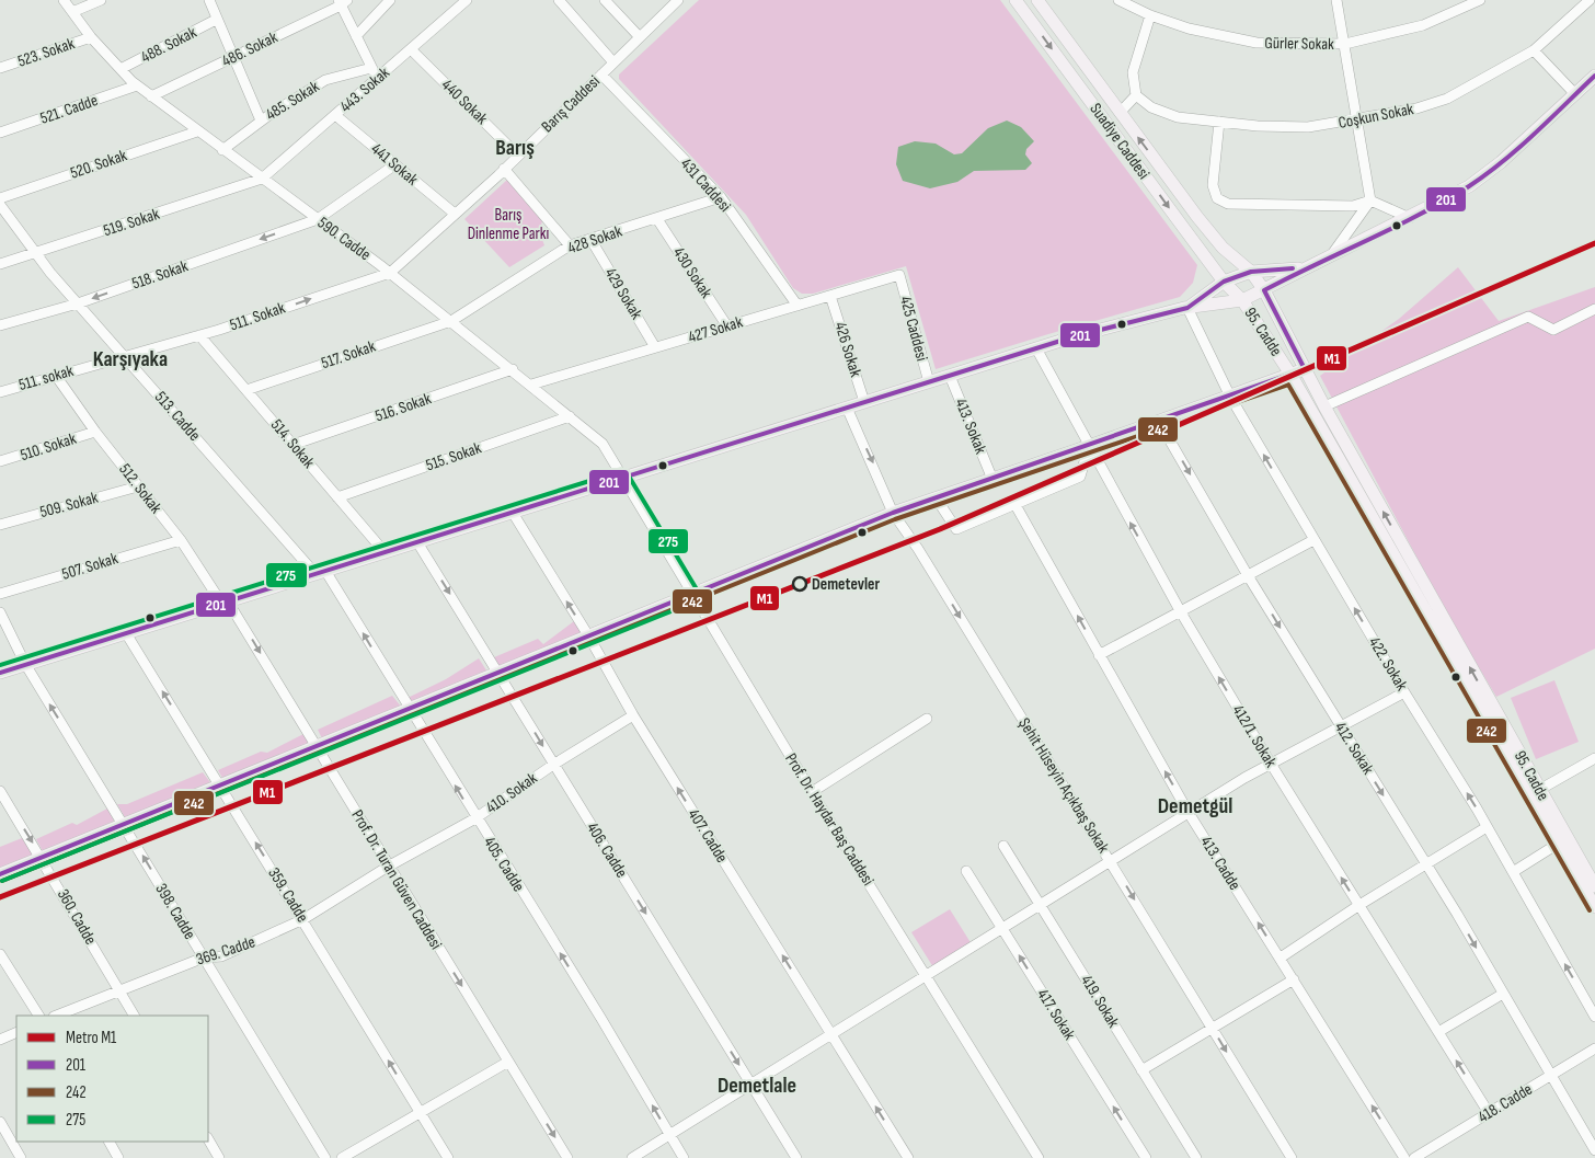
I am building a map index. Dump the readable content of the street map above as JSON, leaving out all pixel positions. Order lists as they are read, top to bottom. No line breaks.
{"streets":{"main road":["Suadiye Caddesi","95. Cadde"],"street":["Gürler Sokak","488. Sokak","486. Sokak","523. Sokak","443. Sokak","485. Sokak","440 Sokak","Barış Caddesi","521. Cadde","Coşkun Sokak","520. Sokak","441 Sokak","431 Caddesi","519. Sokak","590. Cadde","428 Sokak","430 Sokak","518. Sokak","429 Sokak","511. Sokak","425 Caddesi","427 Sokak","426 Sokak","517. Sokak","511. sokak","516. Sokak","513. Cadde","413. Sokak","514. Sokak","510. Sokak","515. Sokak","512. Sokak","509. Sokak","507. Sokak","422. Sokak","412/1. Sokak","412. Sokak","Şehit Hüseyin Açıkbaş Sokak","410. Sokak","Prof. Dr. Haydar Baş Caddesi","407. Cadde","406. Cadde","413. Cadde","405. Cadde","Prof. Dr. Turan Güven Caddesi","359. Cadde","398. Cadde","360. Cadde","369. Cadde","419. Sokak","417. Sokak","418. Cadde"]},"crossings":[["488. Sokak","590. Cadde"],["486. Sokak","590. Cadde"],["523. Sokak","590. Cadde"],["443. Sokak","440 Sokak"],["443. Sokak","441 Sokak"],["443. Sokak","519. Sokak"],["443. Sokak","590. Cadde"],["485. Sokak","590. Cadde"],["440 Sokak","Barış Caddesi"],["Barış Caddesi","441 Sokak"],["Barış Caddesi","431 Caddesi"],["Barış Caddesi","590. Cadde"],["Barış Caddesi","511. Sokak"],["521. Cadde","590. Cadde"],["Suadiye Caddesi","95. Cadde"],["520. Sokak","590. Cadde"],["441 Sokak","518. Sokak"],["431 Caddesi","428 Sokak"],["431 Caddesi","427 Sokak"],["519. Sokak","590. Cadde"],["519. Sokak","513. Cadde"],["590. Cadde","428 Sokak"],["590. Cadde","518. Sokak"],["590. Cadde","511. Sokak"],["590. Cadde","427 Sokak"],["590. Cadde","517. Sokak"],["590. Cadde","516. Sokak"],["590. Cadde","515. Sokak"],["590. Cadde","Prof. Dr. Haydar Baş Caddesi"],["428 Sokak","430 Sokak"],["428 Sokak","429 Sokak"],["428 Sokak","517. Sokak"],["430 Sokak","427 Sokak"],["518. Sokak","513. Cadde"],["429 Sokak","427 Sokak"],["511. Sokak","511. sokak"],["511. Sokak","513. Cadde"],["511. Sokak","514. Sokak"],["425 Caddesi","427 Sokak"],["427 Sokak","426 Sokak"],["517. Sokak","514. Sokak"],["511. sokak","513. Cadde"],["511. sokak","512. Sokak"],["516. Sokak","514. Sokak"],["513. Cadde","405. Cadde"],["514. Sokak","515. Sokak"],["510. Sokak","512. Sokak"],["512. Sokak","509. Sokak"],["512. Sokak","507. Sokak"],["512. Sokak","Prof. Dr. Turan Güven Caddesi"],["412/1. Sokak","418. Cadde"],["412. Sokak","418. Cadde"],["410. Sokak","407. Cadde"],["410. Sokak","406. Cadde"],["410. Sokak","405. Cadde"],["410. Sokak","Prof. Dr. Turan Güven Caddesi"],["410. Sokak","369. Cadde"],["Prof. Dr. Turan Güven Caddesi","369. Cadde"],["359. Cadde","369. Cadde"],["398. Cadde","369. Cadde"],["360. Cadde","369. Cadde"]],"one_way":["518. Sokak","511. Sokak","422. Sokak","412/1. Sokak","412. Sokak","Şehit Hüseyin Açıkbaş Sokak","407. Cadde","406. Cadde","413. Cadde","405. Cadde","Prof. Dr. Turan Güven Caddesi","359. Cadde","398. Cadde","417. Sokak"],"districts":["Barış","Karşıyaka","Demetgül","Demetlale"],"parks":["Barış Dinlenme Parkı"],"places":["Demetevler"],"lines":["transit line 201","metro line M1","transit line 242","transit line 275"],"legend":["Metro M1","201","242","275"]}
